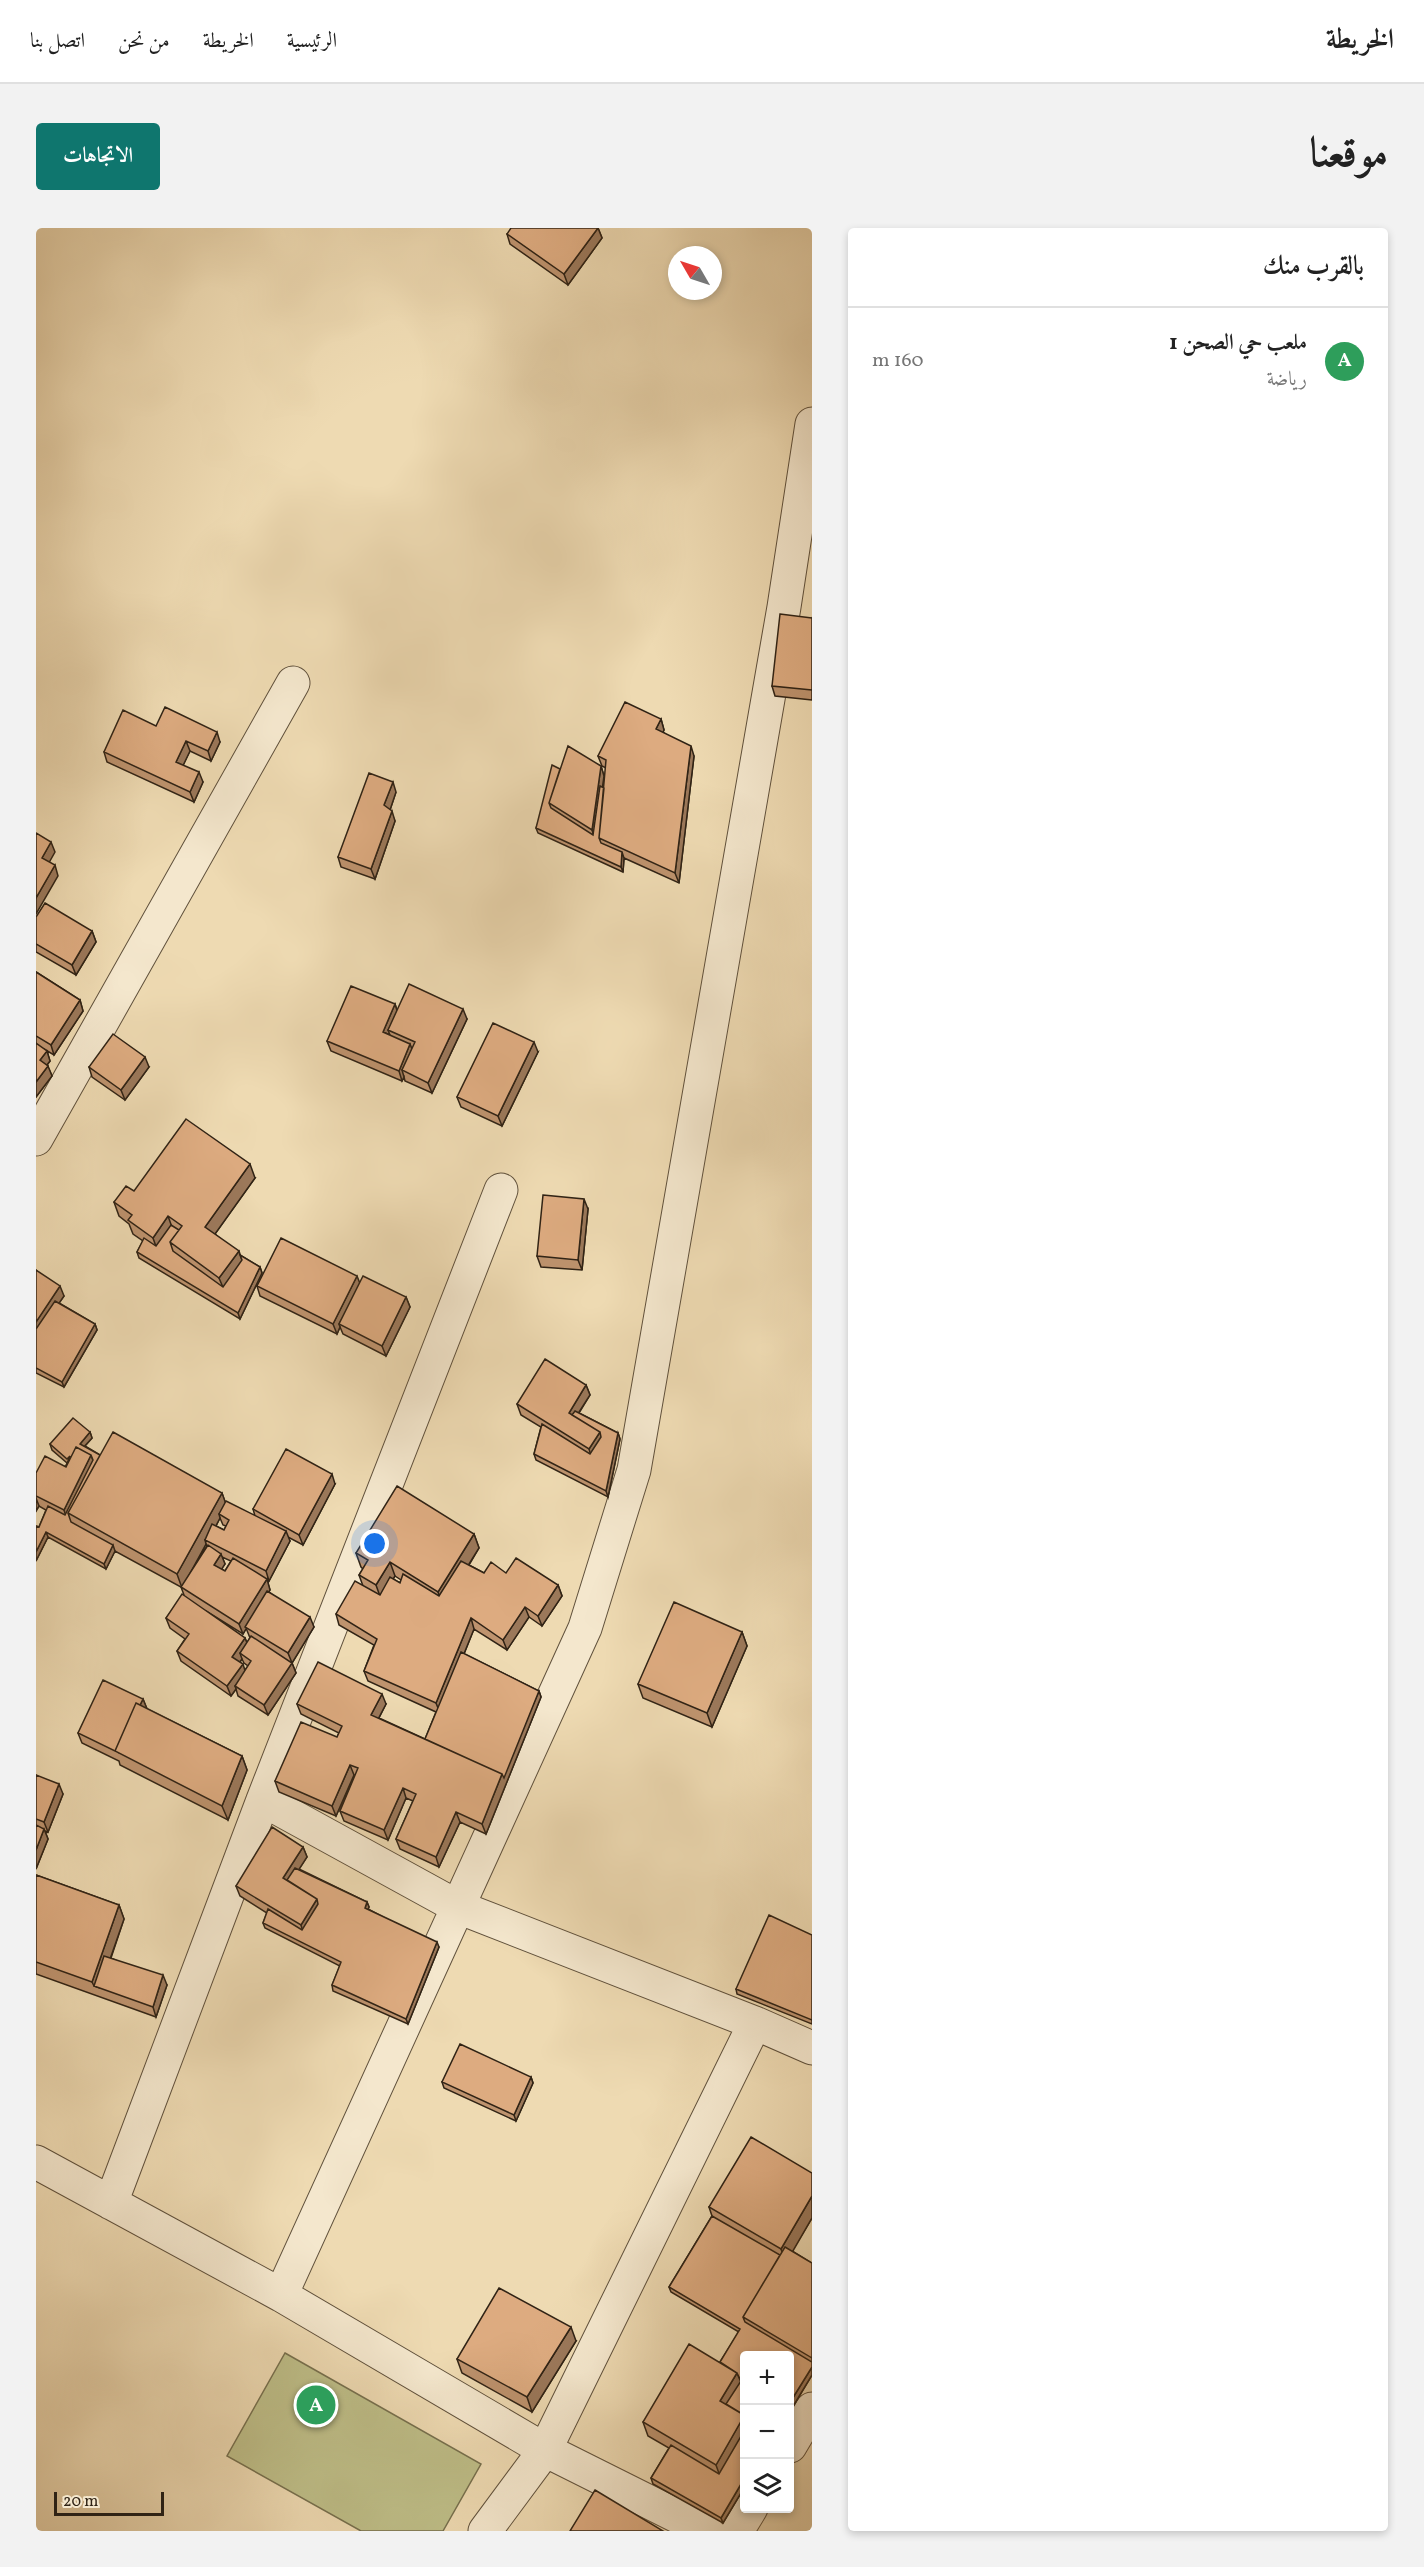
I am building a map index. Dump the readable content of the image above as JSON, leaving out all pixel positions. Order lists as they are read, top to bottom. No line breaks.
{"scale_bar":"20 m","north":"top left","page":{"header":"الخريطة","nav":["الرئيسية","الخريطة","من نحن","اتصل بنا"],"title":"موقعنا","buttons":"الاتجاهات","heading":"بالقرب منك","list":[{"mark":"A","name":"ملعب حي الصحن 1","note":"رياضة","value":"160 m"}],"map_buttons":["+","−"],"pins":"A","scale":"20 m"}}
